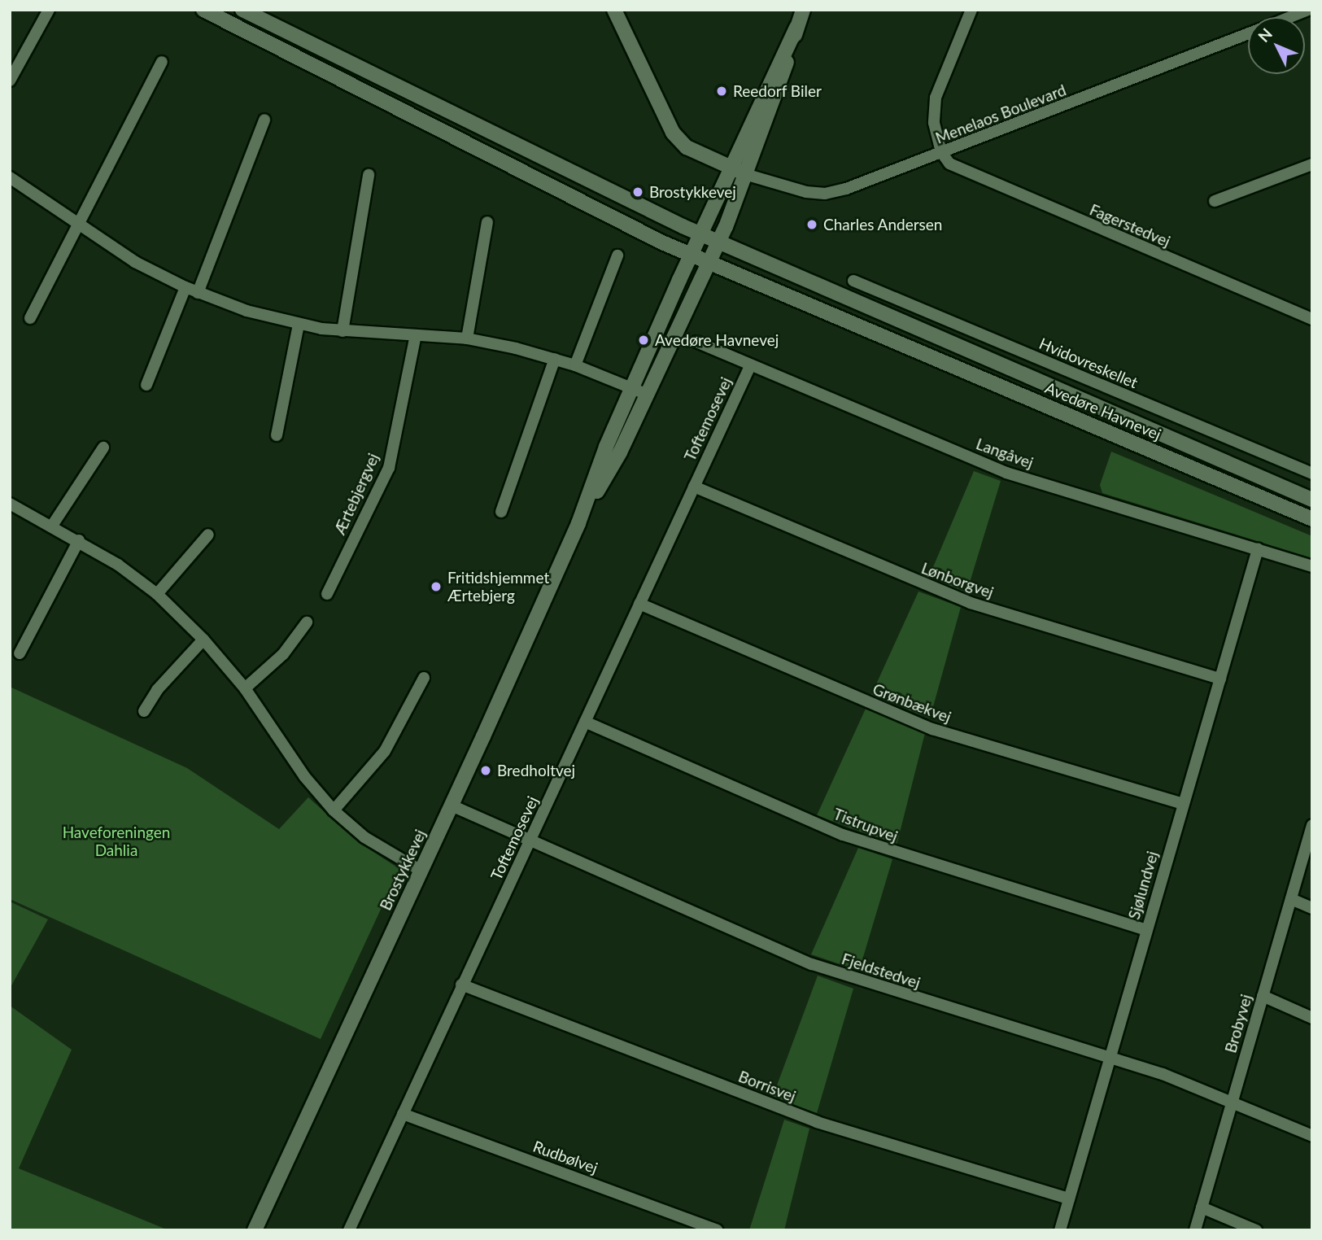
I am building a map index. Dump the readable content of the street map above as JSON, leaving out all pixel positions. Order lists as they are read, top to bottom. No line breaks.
{"streets":{"street":["Menelaos Boulevard","Fagerstedvej","Hvidovreskellet","Avedøre Havnevej","Toftemosevej","Langåvej","Ærtebjergvej","Lønborgvej","Grønbækvej","Tistrupvej","Brostykkevej","Sjølundvej","Fjeldstedvej","Brobyvej","Borrisvej","Rudbølvej"]},"crossings":[["Menelaos Boulevard","Fagerstedvej"],["Menelaos Boulevard","Brostykkevej"],["Avedøre Havnevej","Brostykkevej"],["Toftemosevej","Langåvej"],["Toftemosevej","Lønborgvej"],["Toftemosevej","Grønbækvej"],["Toftemosevej","Tistrupvej"],["Toftemosevej","Fjeldstedvej"],["Toftemosevej","Borrisvej"],["Toftemosevej","Rudbølvej"],["Langåvej","Sjølundvej"],["Lønborgvej","Sjølundvej"],["Grønbækvej","Sjølundvej"],["Tistrupvej","Sjølundvej"],["Brostykkevej","Fjeldstedvej"],["Sjølundvej","Fjeldstedvej"],["Sjølundvej","Borrisvej"],["Fjeldstedvej","Brobyvej"]],"parks":["Haveforeningen Dahlia"],"places":["Reedorf Biler","Brostykkevej","Charles Andersen","Avedøre Havnevej","Fritidshjemmet Ærtebjerg","Bredholtvej"],"north":"top left"}
